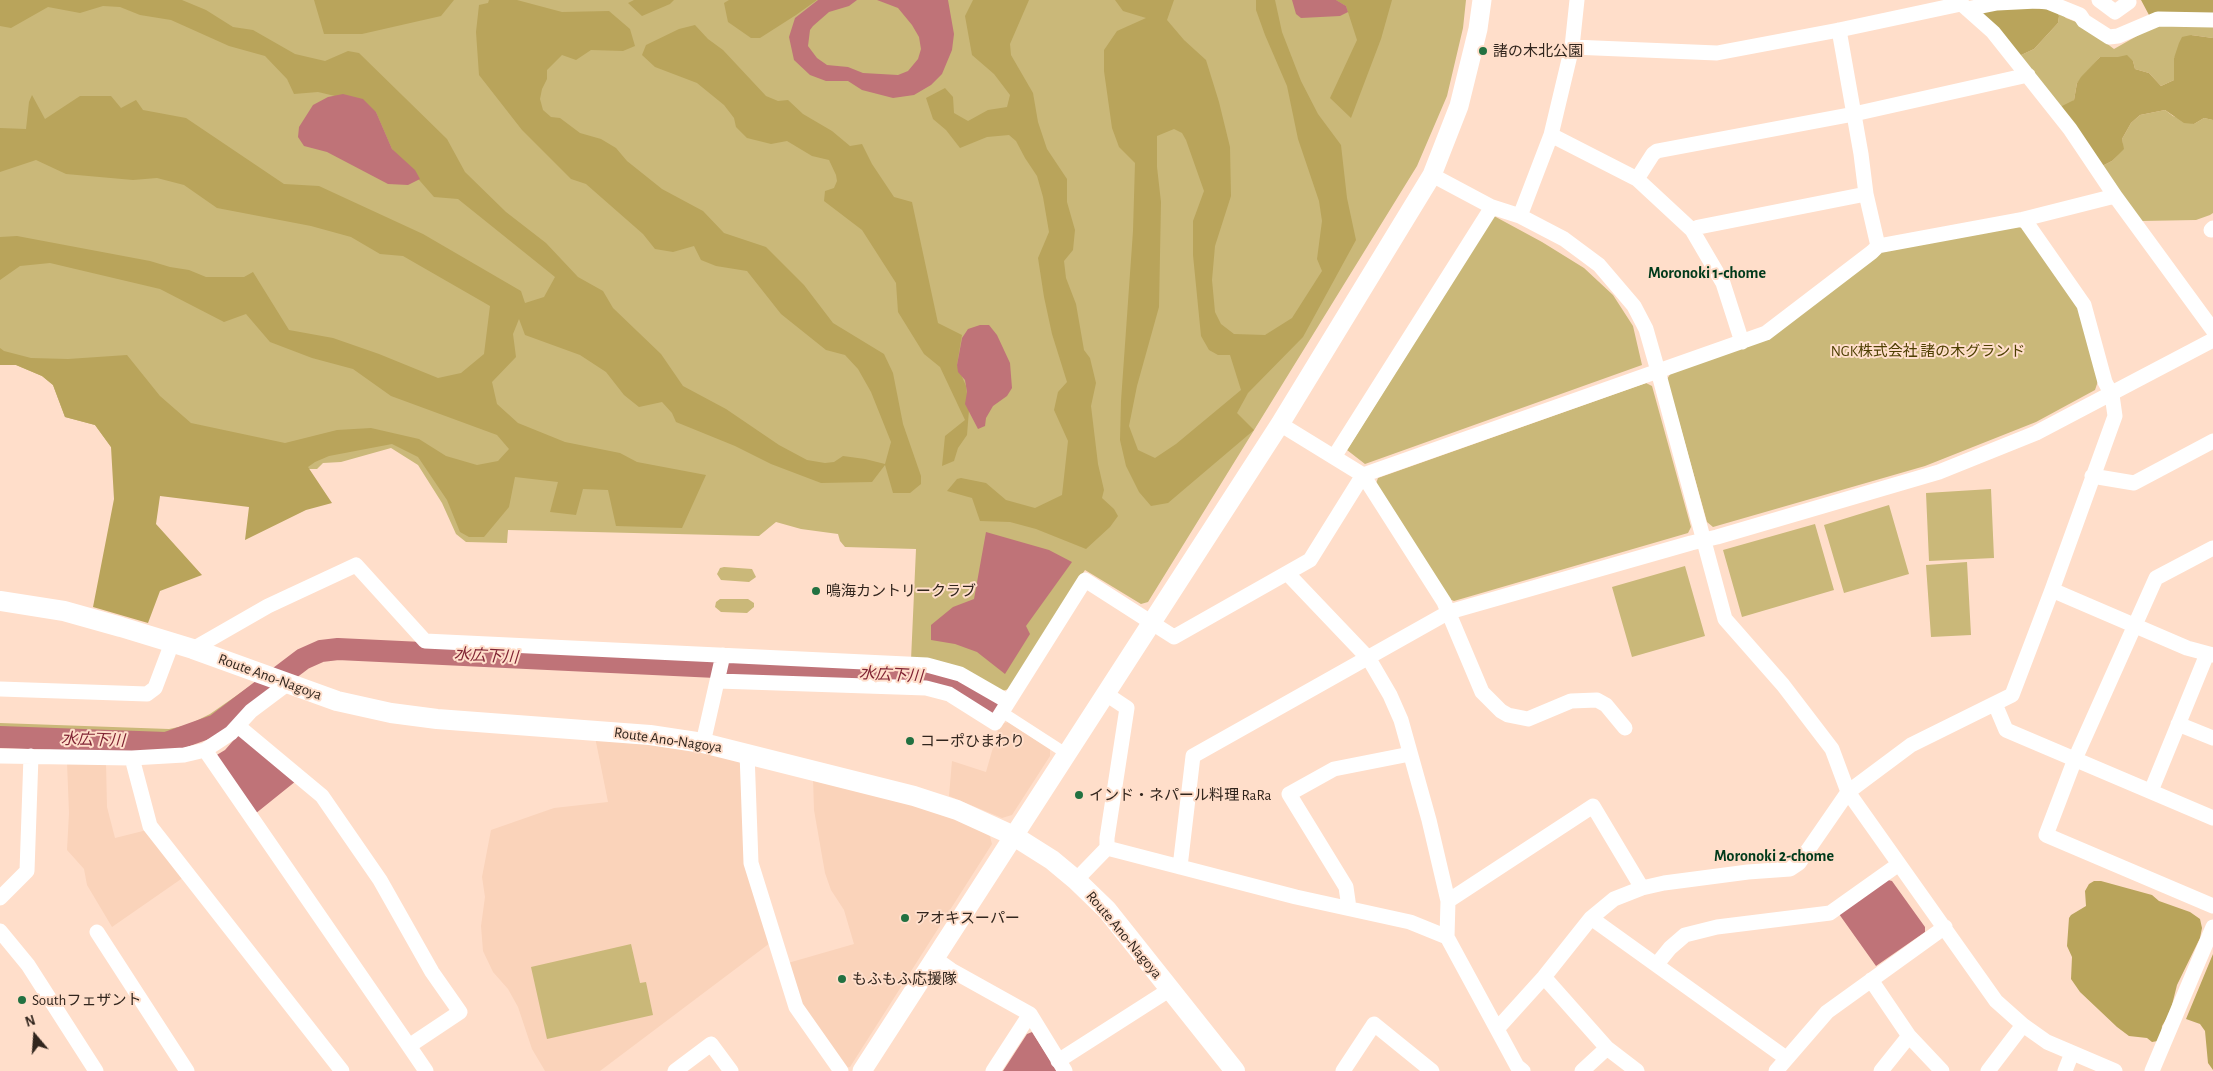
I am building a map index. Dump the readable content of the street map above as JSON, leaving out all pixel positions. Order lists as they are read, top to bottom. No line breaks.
{"streets":{"main road":["Route Ano-Nagoya"]},"districts":["Moronoki 1-chome","Moronoki 2-chome"],"water":["水広下川"],"parks":["NGK株式会社 諸の木グランド"],"places":["諸の木北公園","鳴海カントリークラブ","コーポひまわり","インド・ネパール料理 RaRa","アオキスーパー","もふもふ応援隊","Southフェザント"],"north":"top"}
